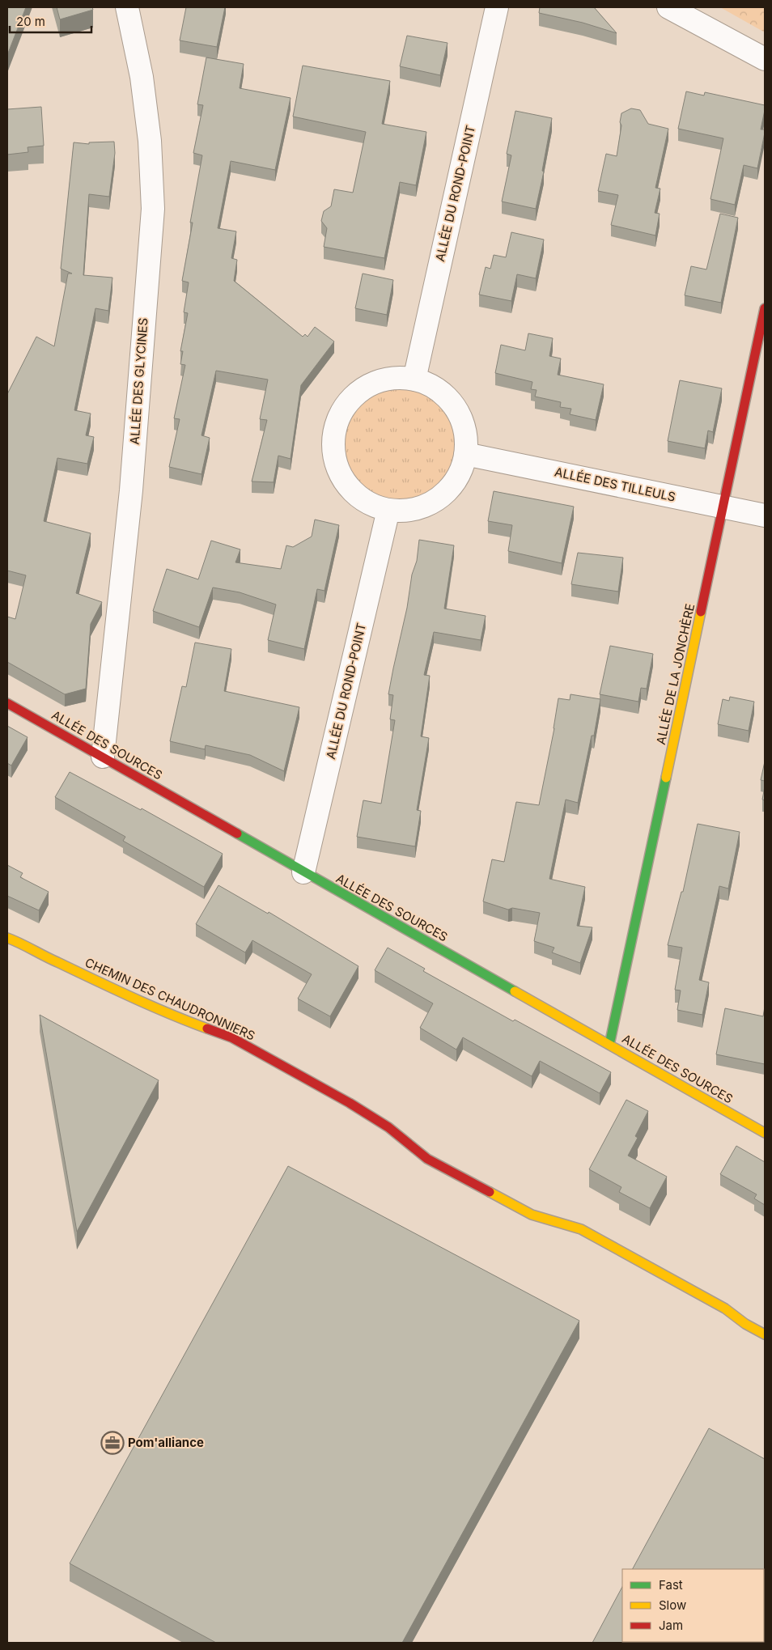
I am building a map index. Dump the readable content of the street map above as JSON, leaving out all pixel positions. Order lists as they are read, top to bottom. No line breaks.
{"streets":{"street":["ALLÉE DU ROND-POINT","ALLÉE DES GLYCINES","ALLÉE DES TILLEULS","ALLÉE DE LA JONCHÈRE","ALLÉE DES SOURCES","CHEMIN DES CHAUDRONNIERS"]},"crossings":[["ALLÉE DU ROND-POINT","ALLÉE DES TILLEULS"],["ALLÉE DU ROND-POINT","ALLÉE DES SOURCES"],["ALLÉE DES GLYCINES","ALLÉE DES SOURCES"],["ALLÉE DES TILLEULS","ALLÉE DE LA JONCHÈRE"],["ALLÉE DE LA JONCHÈRE","ALLÉE DES SOURCES"]],"places":{"office":["Pom'alliance"]},"legend":["Fast","Slow","Jam"],"scale_bar":"20 m"}
